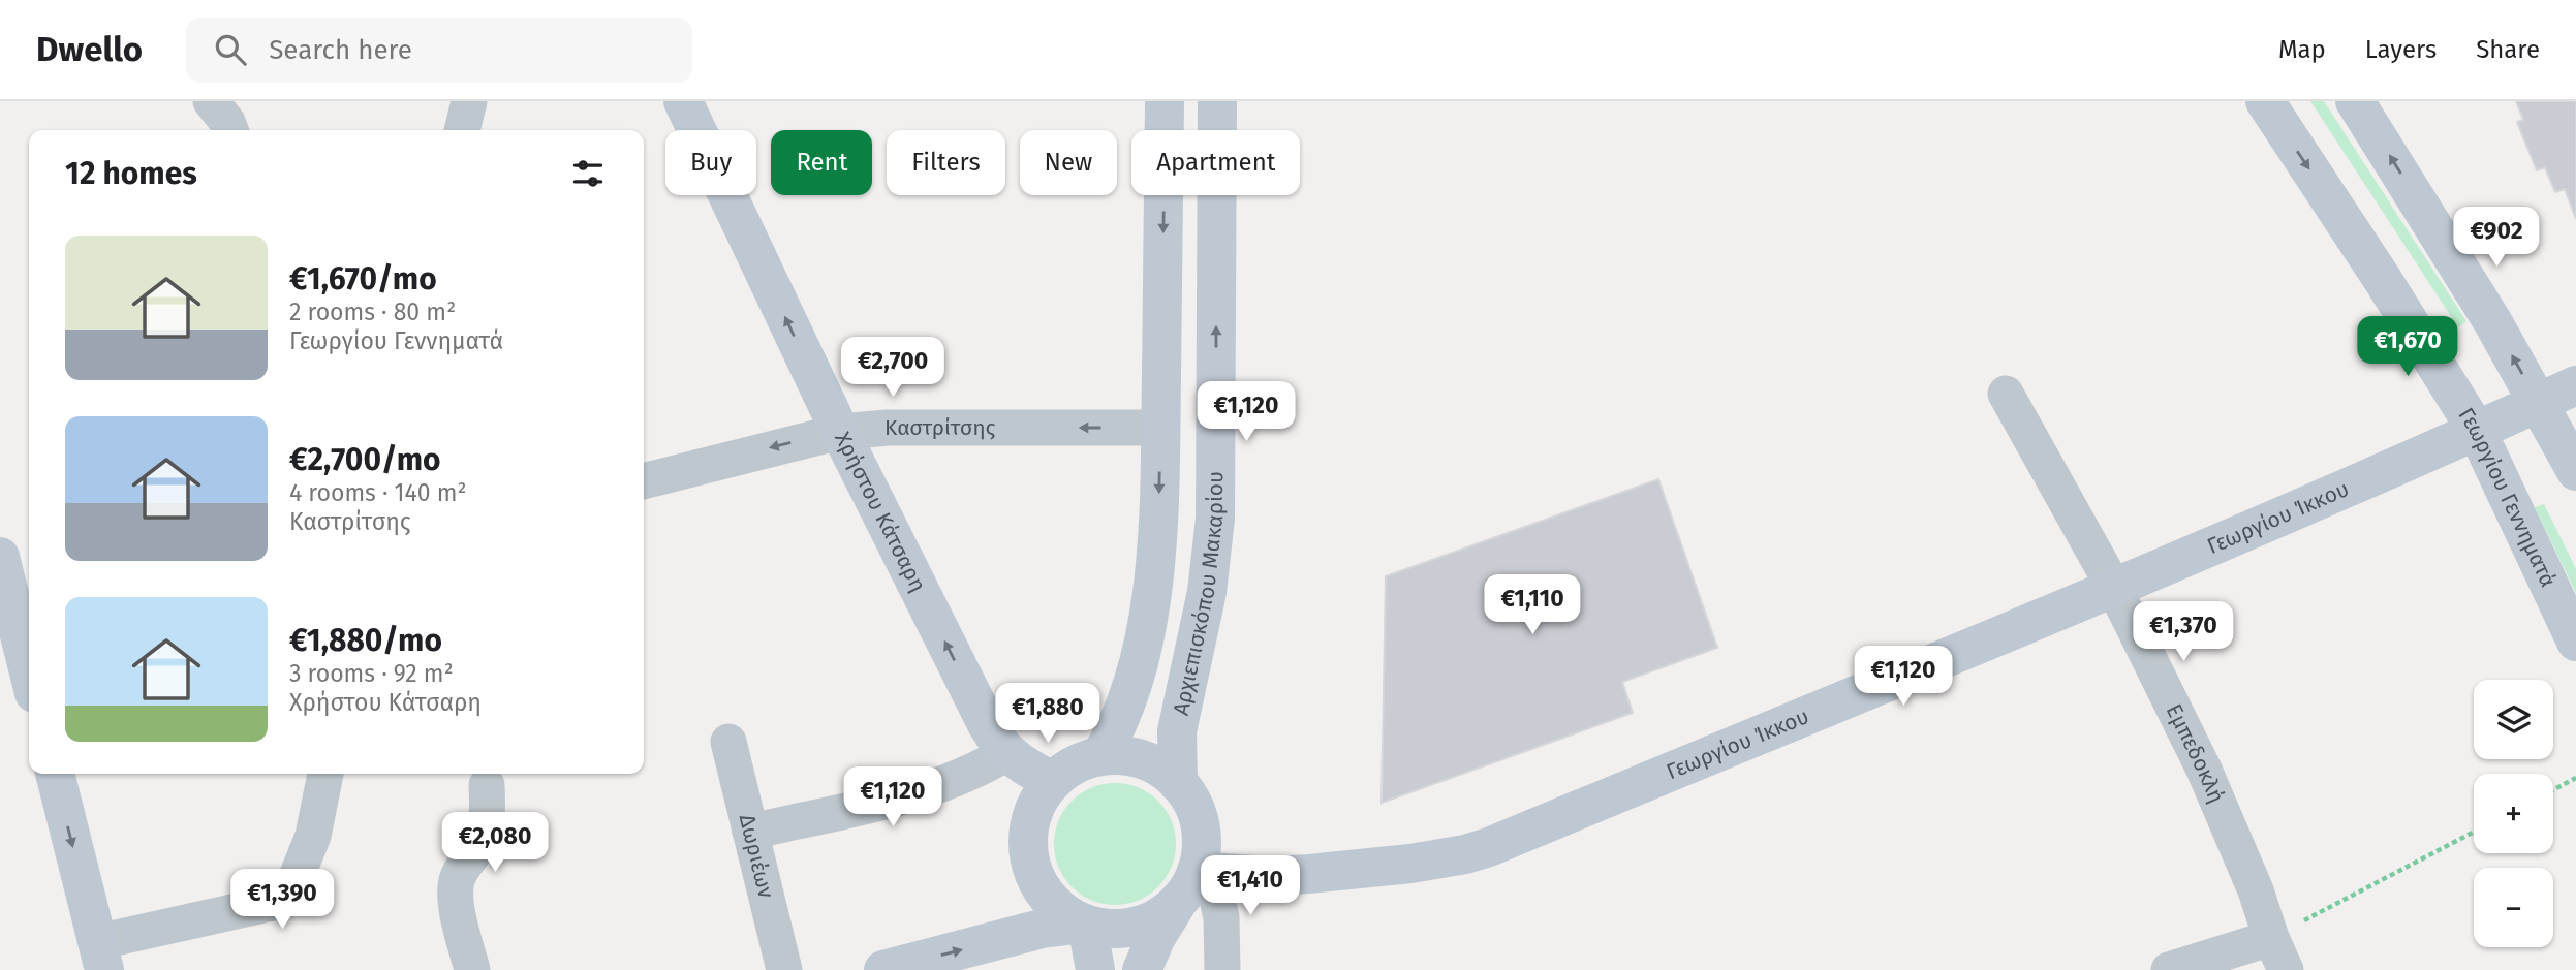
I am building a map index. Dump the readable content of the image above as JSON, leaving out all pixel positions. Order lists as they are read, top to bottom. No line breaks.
{"streets":{"main road":["Γεωργίου Γεννηματά","Χρήστου Κάτσαρη","Γεωργίου Ίκκου","Αρχιεπισκόπου Μακαρίου"],"street":["Καστρίτσης","Εμπεδοκλή","Δωριέων"]},"crossings":[["Καστρίτσης","Χρήστου Κάτσαρη"],["Καστρίτσης","Αρχιεπισκόπου Μακαρίου"],["Γεωργίου Γεννηματά","Γεωργίου Ίκκου"],["Χρήστου Κάτσαρη","Γεωργίου Ίκκου"],["Χρήστου Κάτσαρη","Αρχιεπισκόπου Μακαρίου"],["Γεωργίου Ίκκου","Αρχιεπισκόπου Μακαρίου"],["Γεωργίου Ίκκου","Εμπεδοκλή"]],"one_way":["Καστρίτσης","Χρήστου Κάτσαρη"],"page":{"header":"Dwello","search":"Search here","nav":["Map","Layers","Share"],"chip":["Buy","Rent","Filters","New","Apartment"],"heading":"12 homes","price":["€902","€1,670","€2,700","€1,120","€1,110","€1,370","€1,120","€1,880","€1,120","€2,080","€1,410","€1,390"],"list":[{"name":"€1,670/mo","note":"2 rooms · 80 m² · Γεωργίου Γεννηματά"},{"name":"€2,700/mo","note":"4 rooms · 140 m² · Καστρίτσης"},{"name":"€1,880/mo","note":"3 rooms · 92 m² · Χρήστου Κάτσαρη"}],"map_buttons":["+","−"]}}
